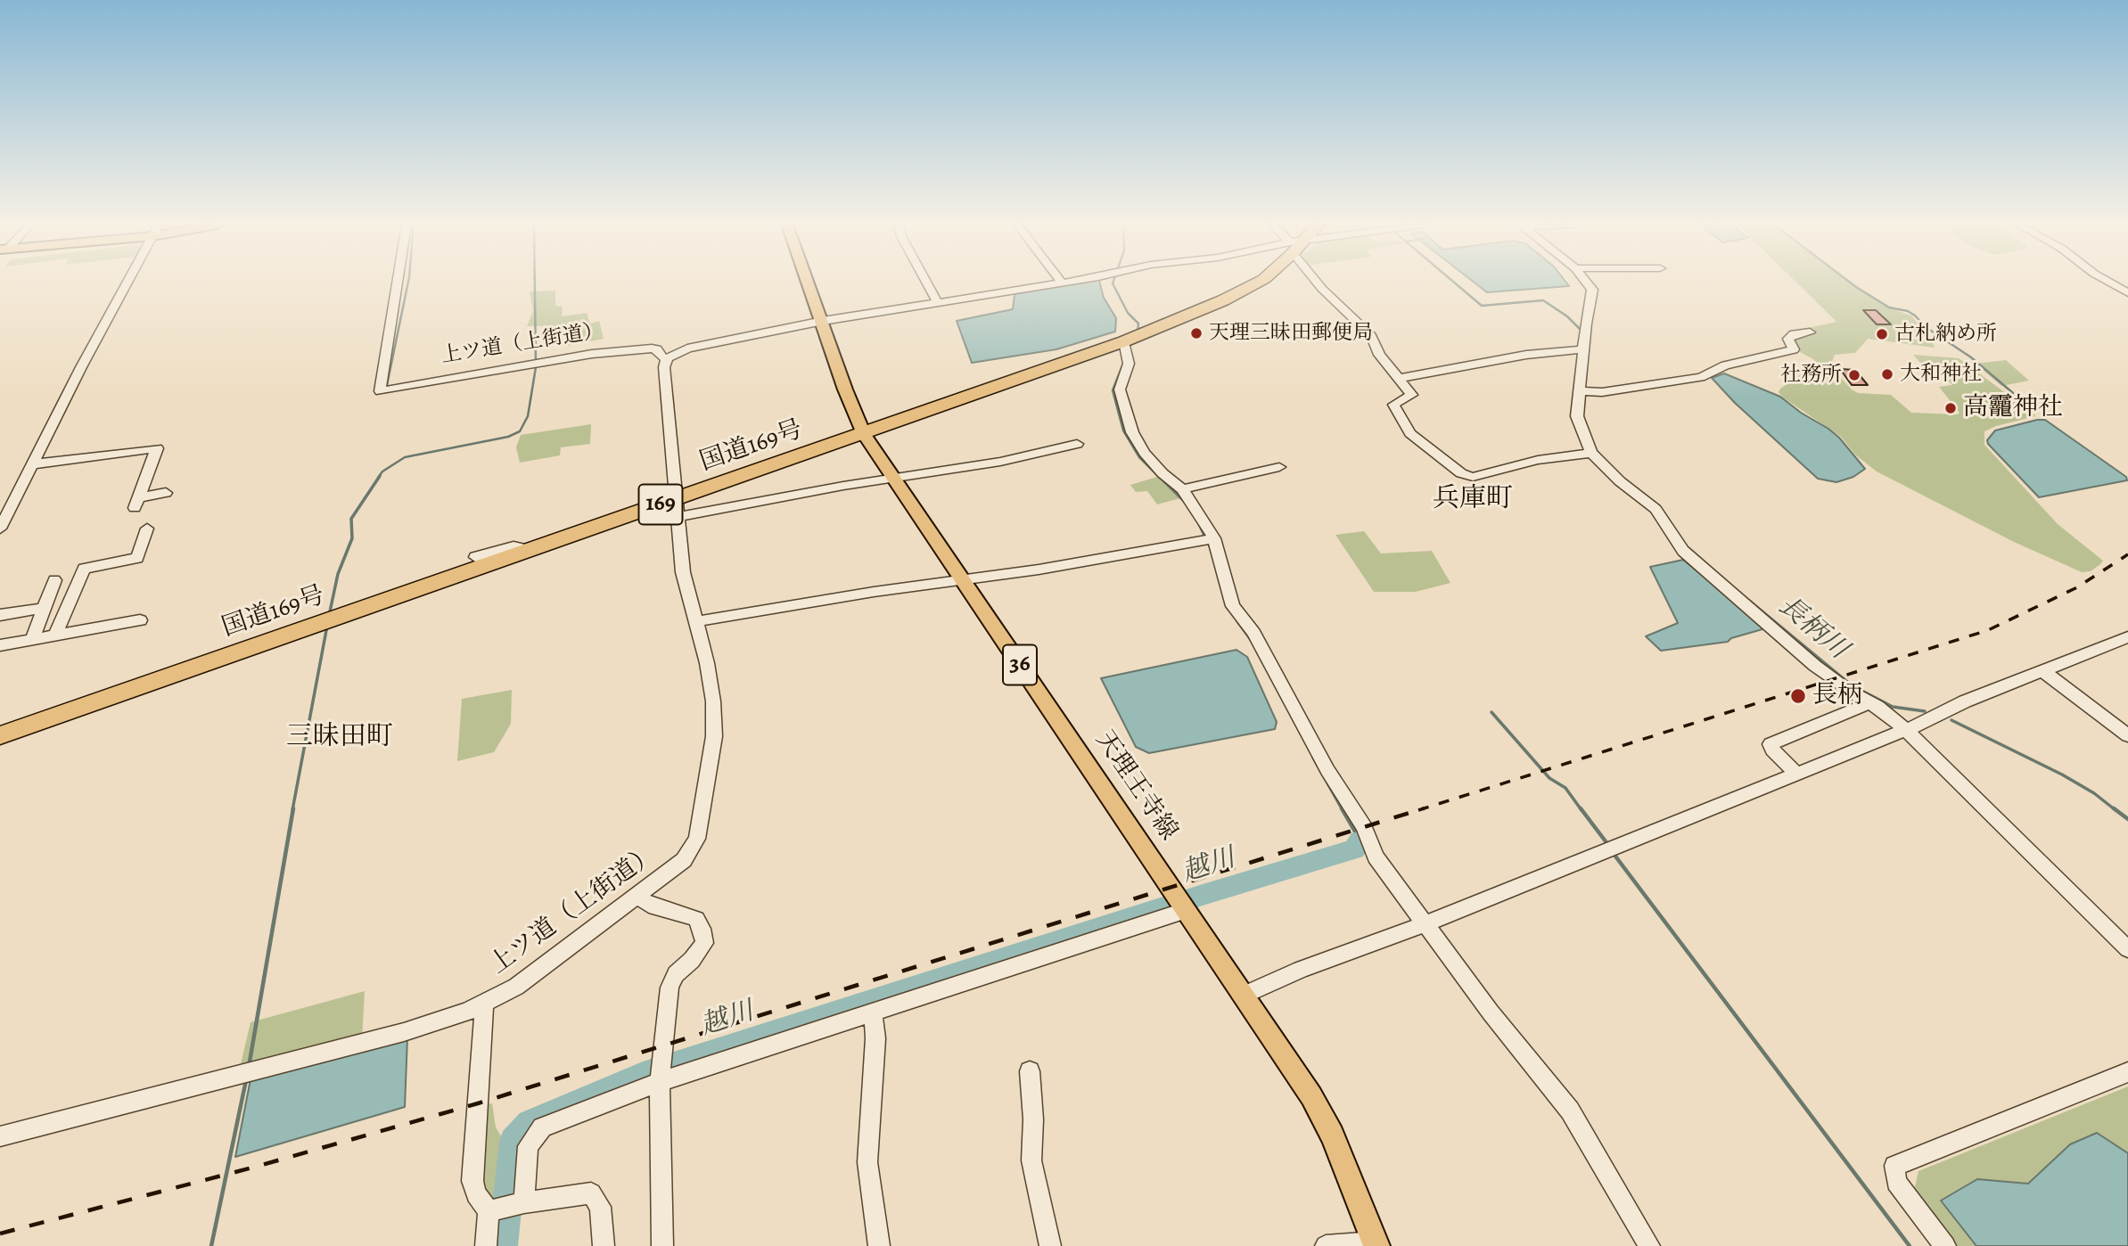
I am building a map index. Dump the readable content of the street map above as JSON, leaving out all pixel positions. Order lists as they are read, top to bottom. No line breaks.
{"streets":{"highway":["国道169号","169"],"main road":["36","天理王寺線"],"street":["上ツ道（上街道）"]},"crossings":[["上ツ道（上街道）","国道169号"],["国道169号","天理王寺線"]],"districts":["兵庫町","三昧田町"],"water":["長柄川","越川"],"places":["天理三昧田郵便局","古札納め所","大和神社","社務所","高龗神社","長柄"]}
